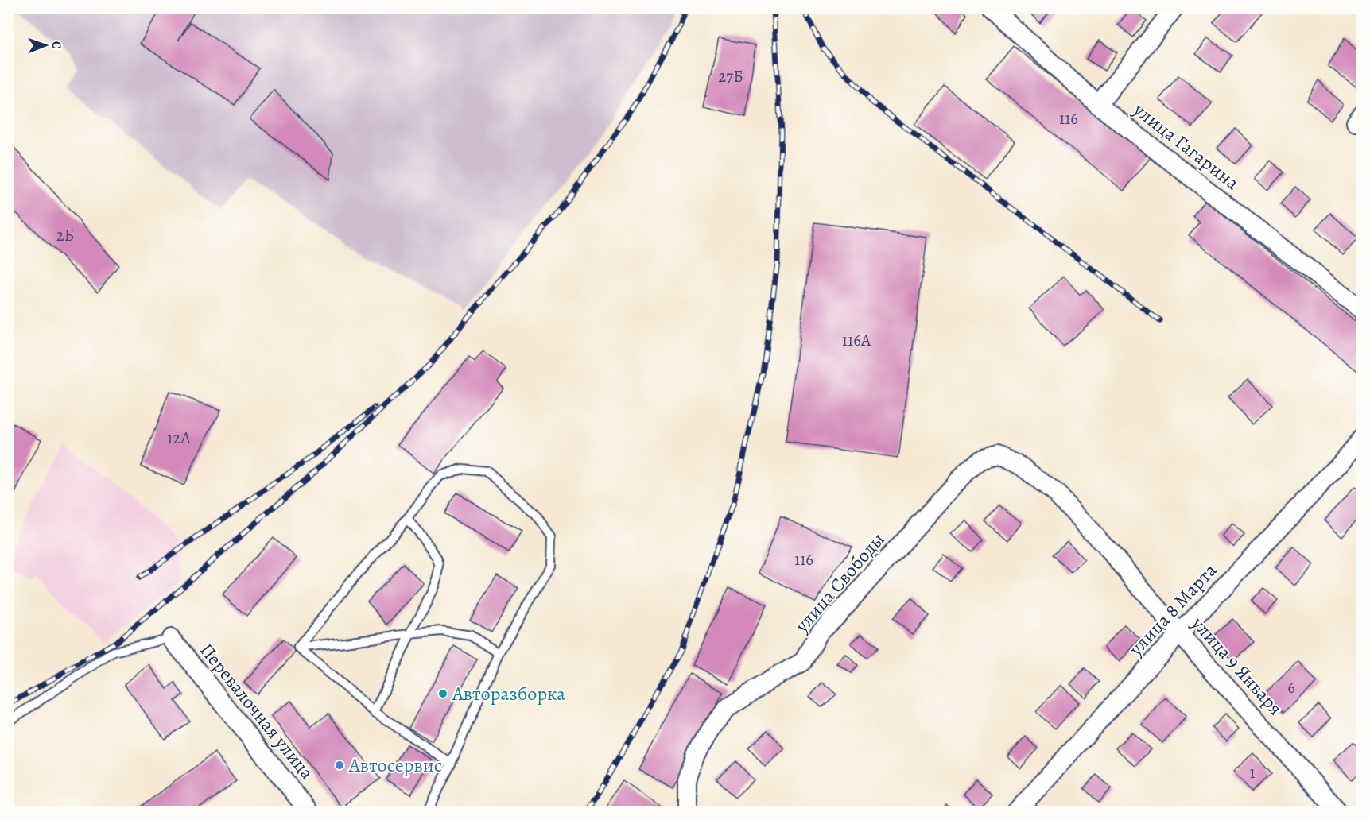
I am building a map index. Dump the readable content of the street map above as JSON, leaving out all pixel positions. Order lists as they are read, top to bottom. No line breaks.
{"streets":{"street":["улица Гагарина","улица Свободы","улица 8 Марта","улица 9 Января","Перевалочная улица"]},"crossings":[["улица Свободы","улица 9 Января"],["улица 8 Марта","улица 9 Января"]],"places":["Авторазборка","Автосервис"],"house_numbers":["27Б","116","2Б","116А","12А","116","6","1"],"north":"right"}
